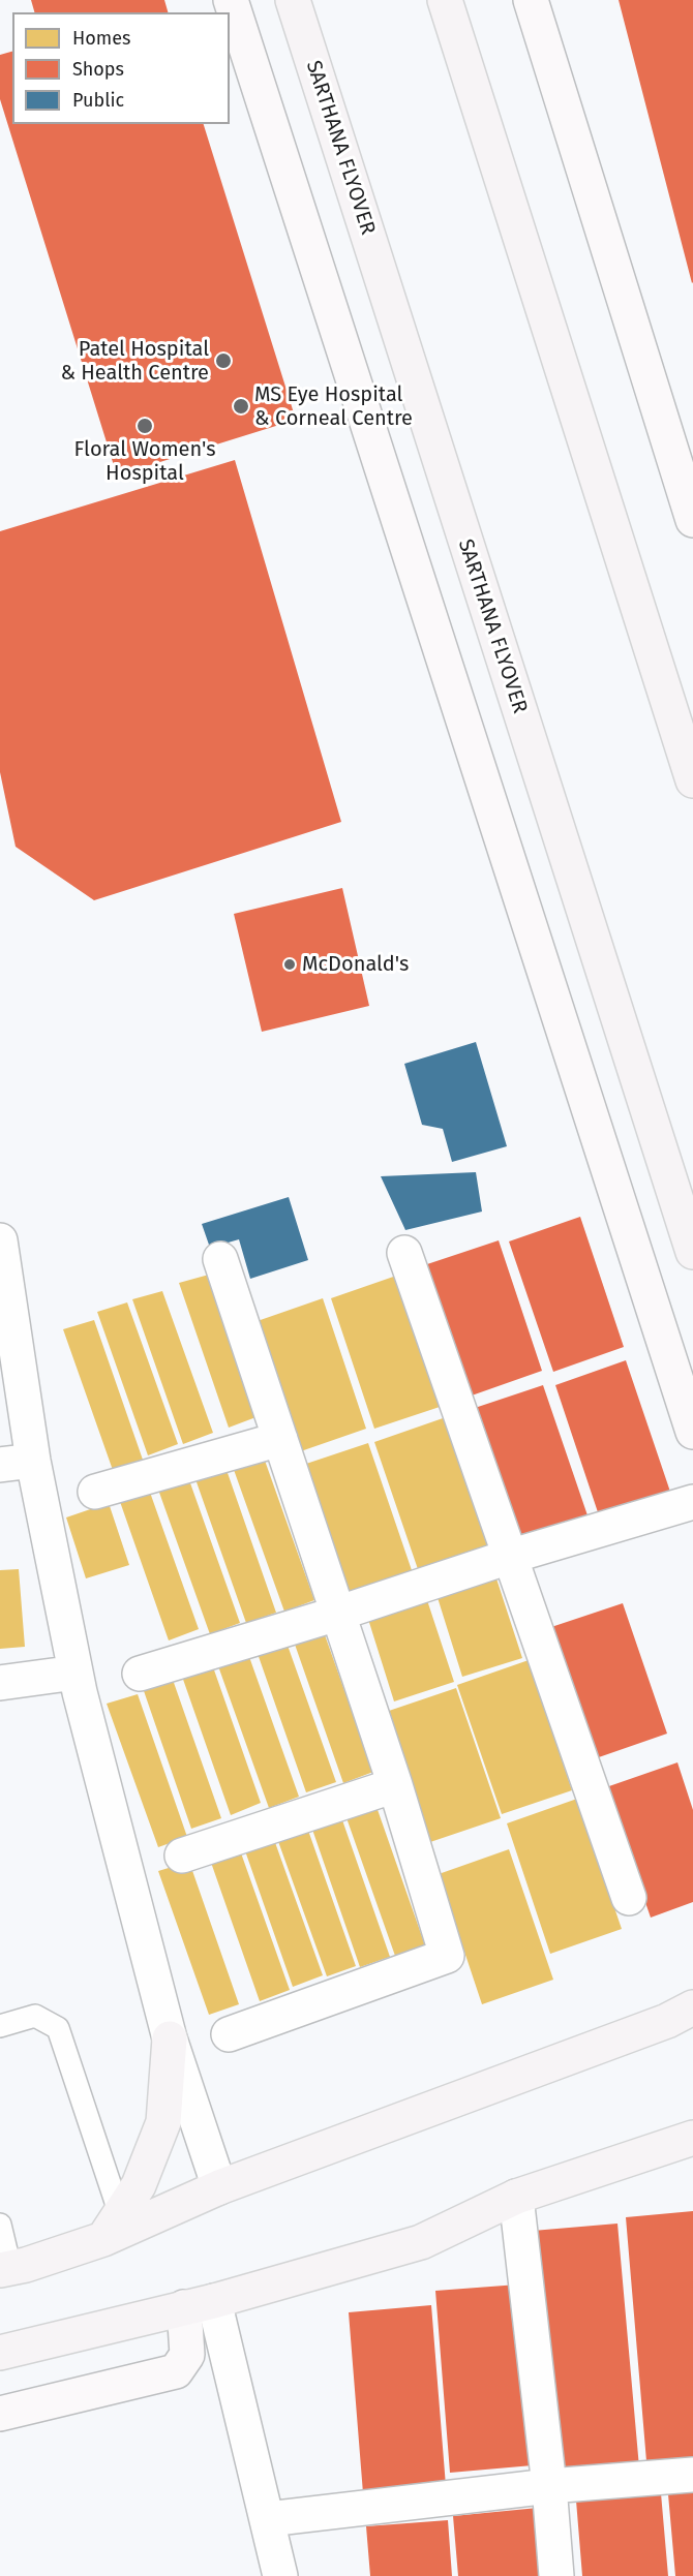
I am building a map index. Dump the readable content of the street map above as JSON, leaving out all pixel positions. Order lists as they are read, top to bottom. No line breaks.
{"streets":{"main road":["SARTHANA FLYOVER"]},"places":["Patel Hospital & Health Centre","MS Eye Hospital & Corneal Centre","Floral Women's Hospital","McDonald's"],"legend":["Homes","Shops","Public"]}
